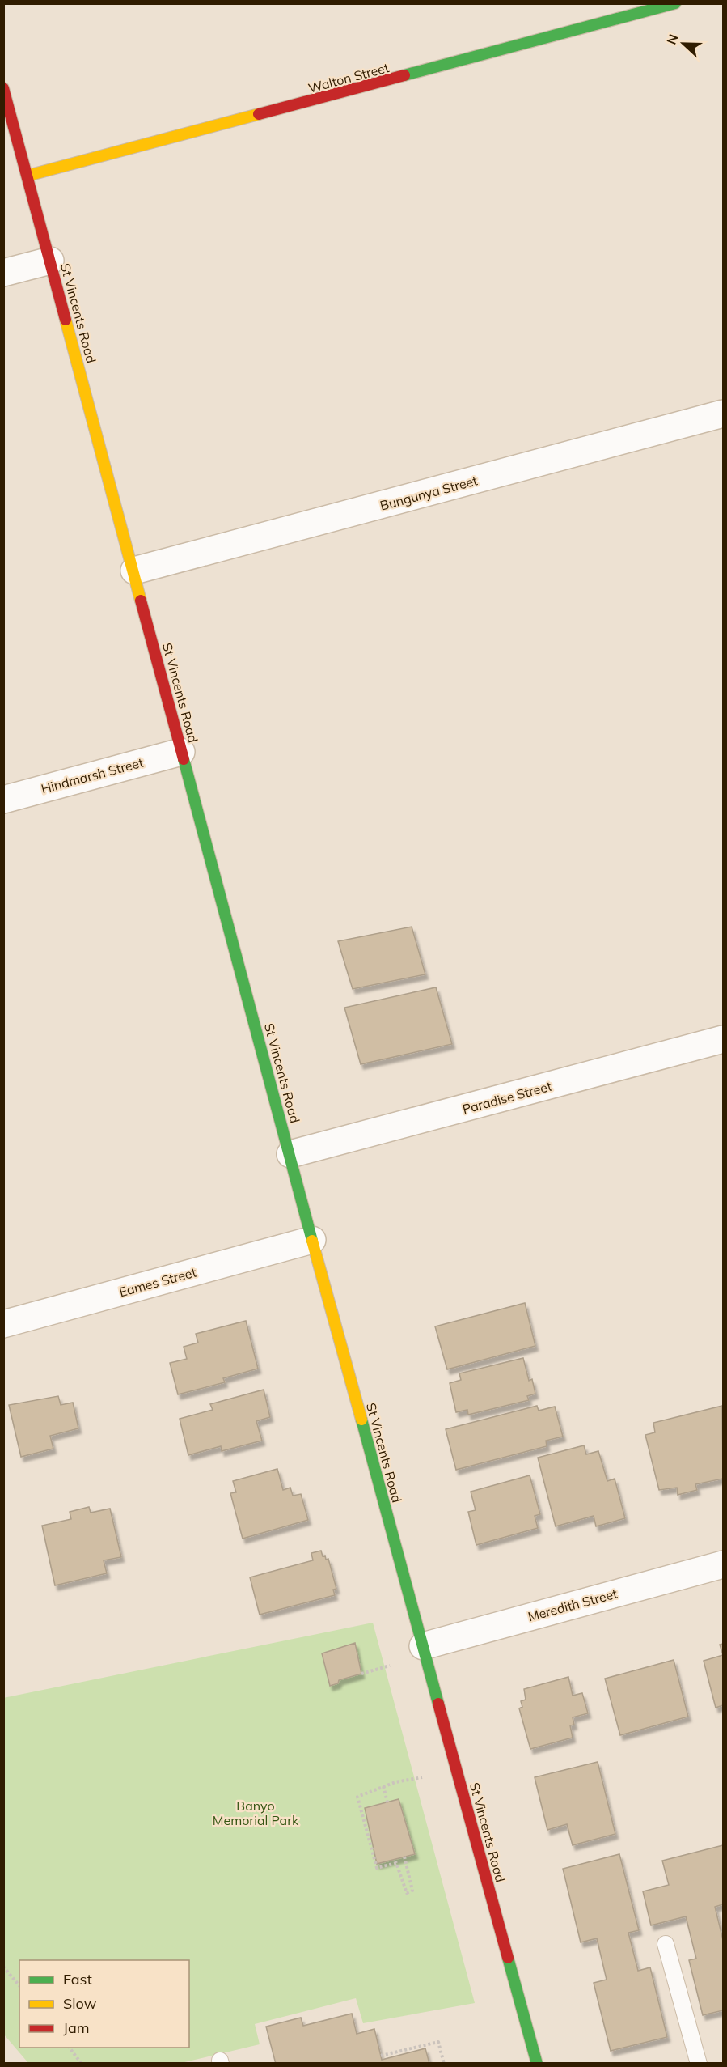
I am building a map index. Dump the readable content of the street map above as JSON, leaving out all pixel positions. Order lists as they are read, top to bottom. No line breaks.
{"streets":{"main road":["Walton Street","St Vincents Road"],"street":["Bungunya Street","Hindmarsh Street","Paradise Street","Eames Street","Meredith Street"]},"crossings":[["Walton Street","St Vincents Road"],["St Vincents Road","Bungunya Street"],["St Vincents Road","Hindmarsh Street"],["St Vincents Road","Paradise Street"],["St Vincents Road","Eames Street"],["St Vincents Road","Meredith Street"]],"parks":["Banyo Memorial Park"],"legend":["Fast","Slow","Jam"],"north":"left"}
